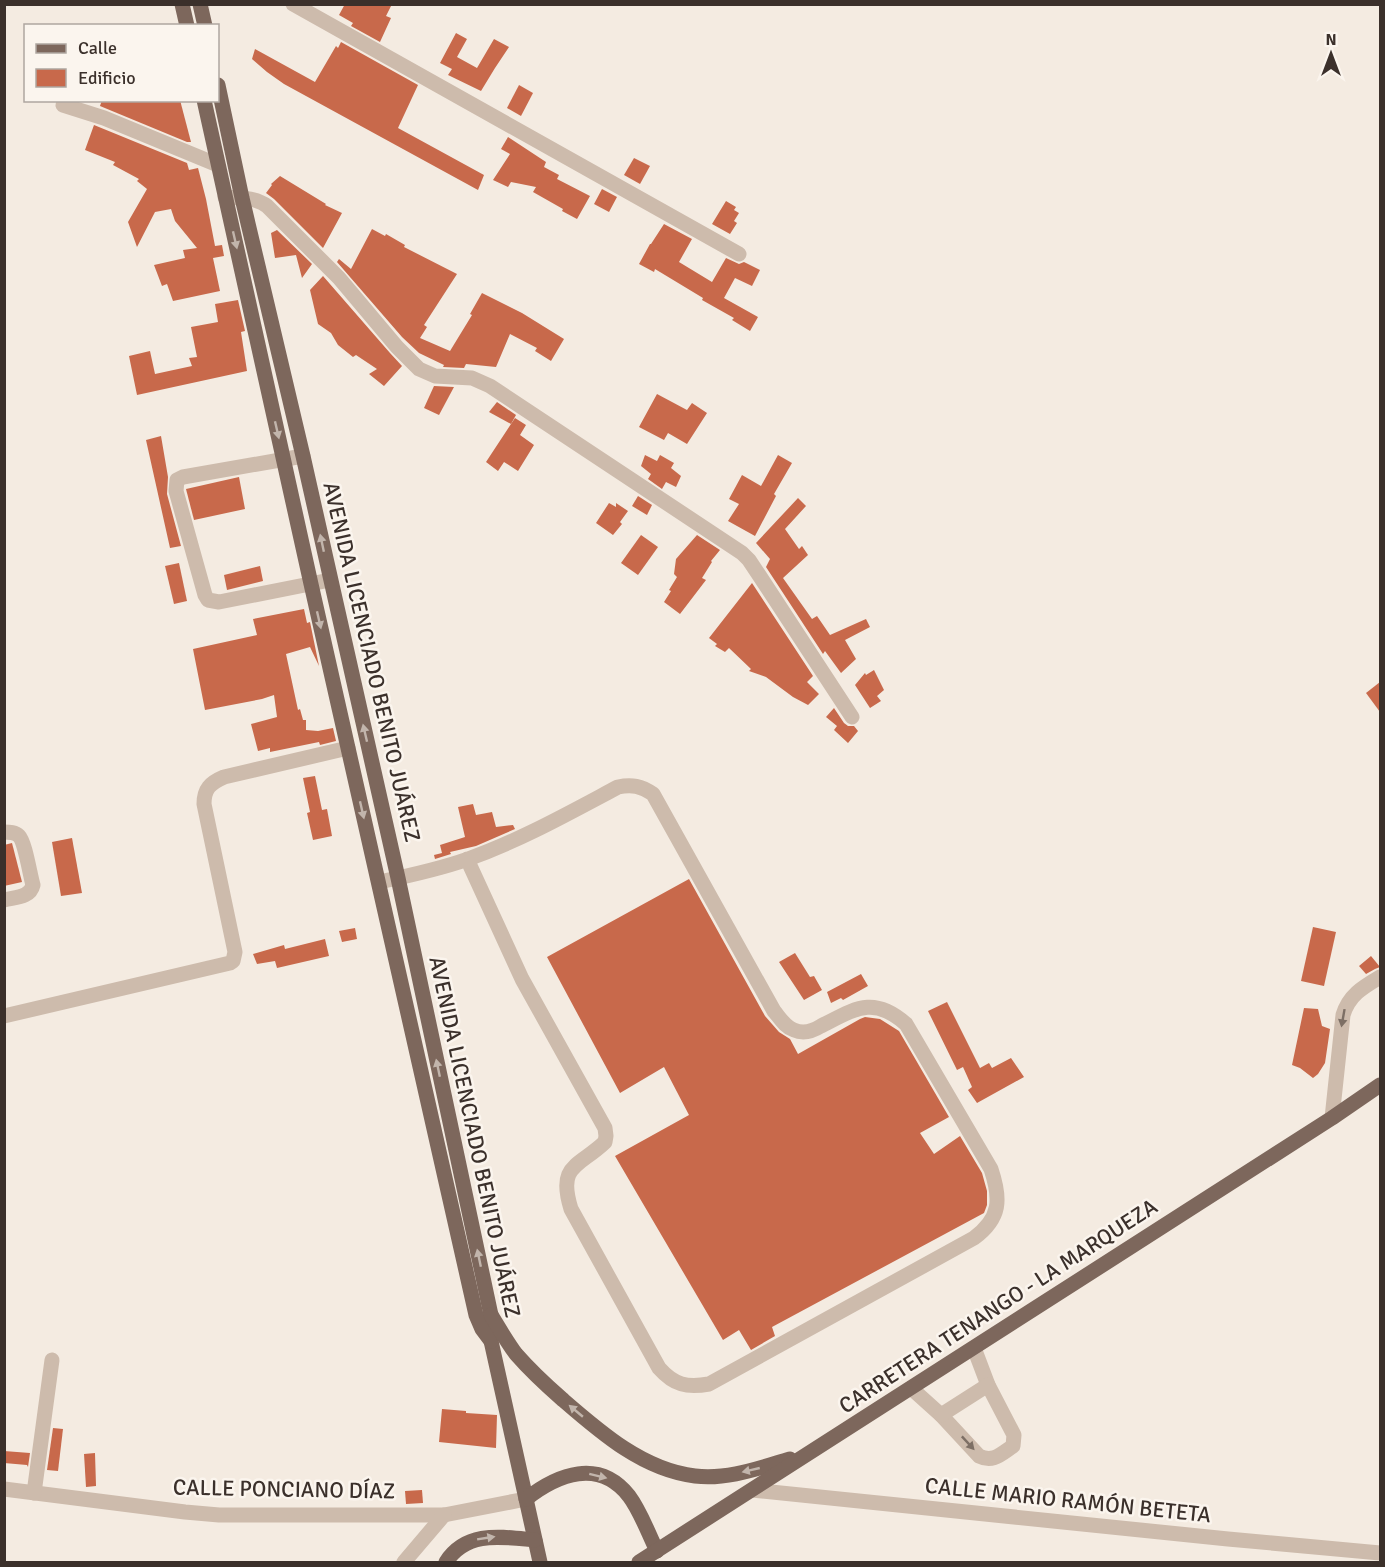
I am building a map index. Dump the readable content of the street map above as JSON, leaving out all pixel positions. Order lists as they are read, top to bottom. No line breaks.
{"streets":{"main road":["AVENIDA LICENCIADO BENITO JUÁREZ","CARRETERA TENANGO - LA MARQUEZA"],"street":["CALLE PONCIANO DÍAZ","CALLE MARIO RAMÓN BETETA"]},"crossings":[["CARRETERA TENANGO - LA MARQUEZA","CALLE MARIO RAMÓN BETETA"]],"legend":["Calle","Edificio"],"north":"top"}
